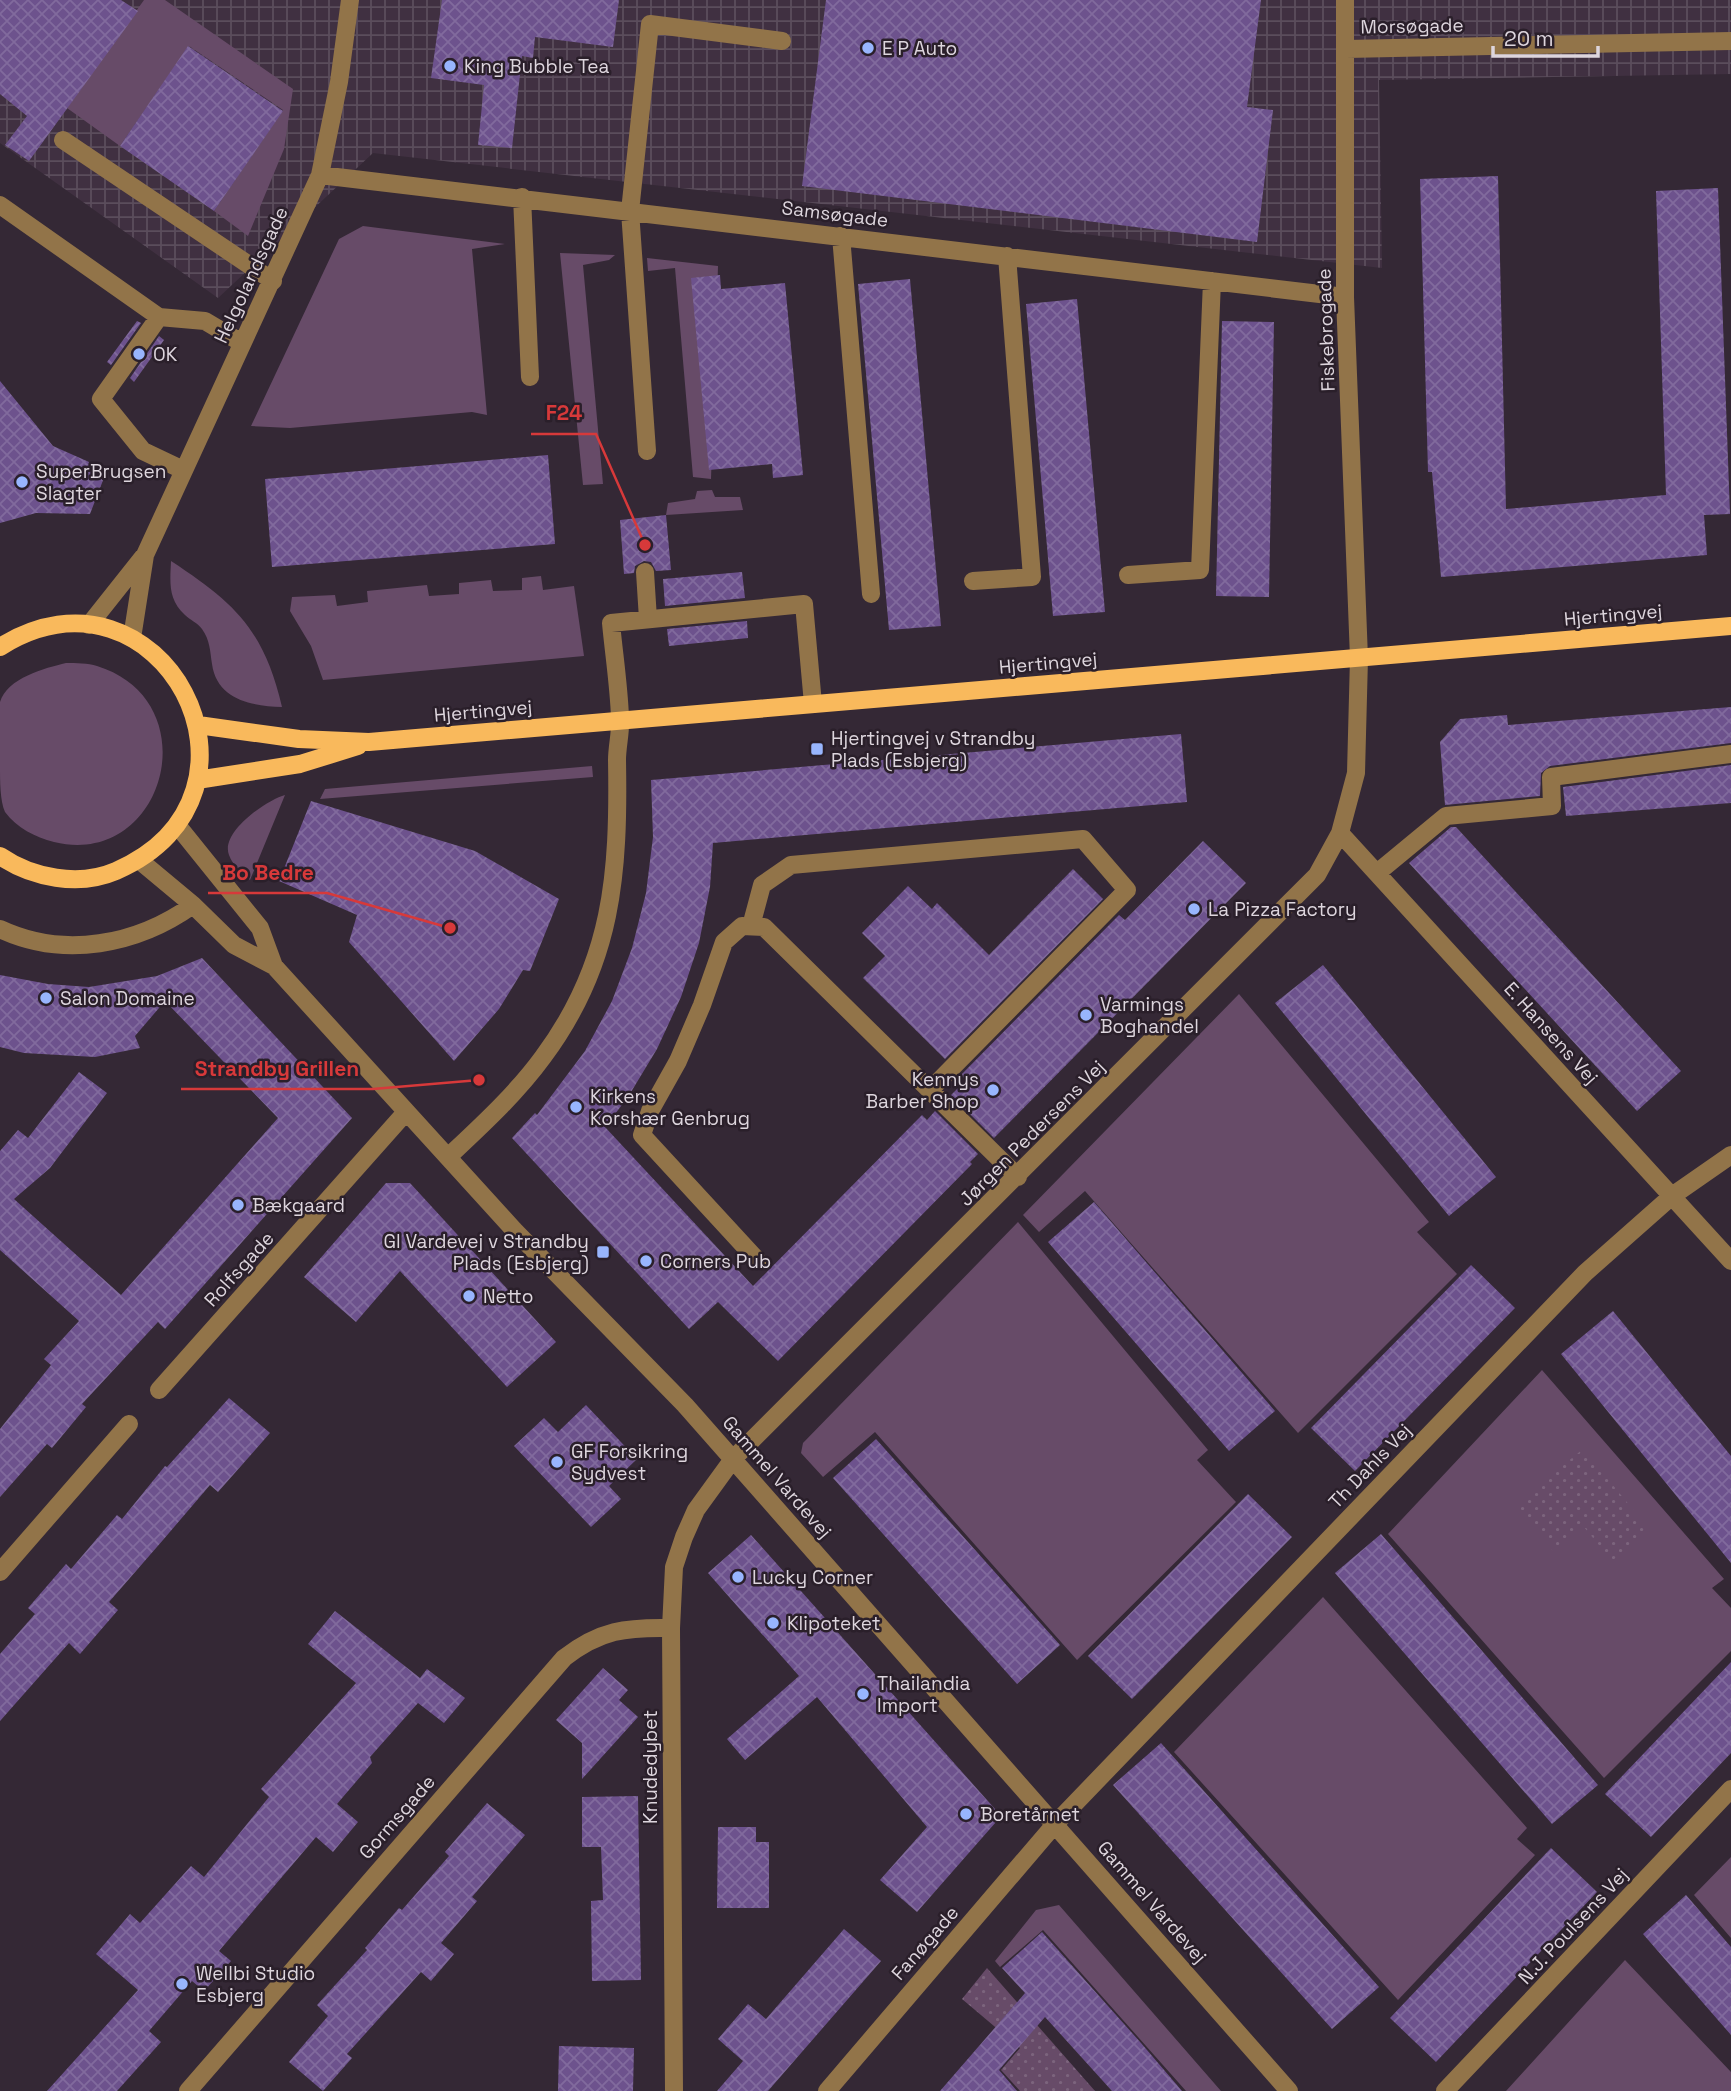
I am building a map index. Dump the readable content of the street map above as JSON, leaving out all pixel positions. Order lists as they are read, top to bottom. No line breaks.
{"streets":{"main road":["Hjertingvej"],"street":["Morsøgade","Samsøgade","Helgolandsgade","Fiskebrogade","E. Hansens Vej","Jørgen Pedersens Vej","Rolfsgade","Th Dahls Vej","Gammel Vardevej","Knudedybet","Gormsgade","N.J. Poulsens Vej","Fanøgade"]},"crossings":[["Morsøgade","Fiskebrogade"],["Samsøgade","Helgolandsgade"],["Samsøgade","Fiskebrogade"],["Fiskebrogade","Hjertingvej"],["Fiskebrogade","Jørgen Pedersens Vej"],["Hjertingvej","Jørgen Pedersens Vej"],["E. Hansens Vej","Jørgen Pedersens Vej"],["E. Hansens Vej","Th Dahls Vej"],["Jørgen Pedersens Vej","Gammel Vardevej"],["Jørgen Pedersens Vej","Knudedybet"],["Rolfsgade","Gammel Vardevej"],["Th Dahls Vej","Gammel Vardevej"],["Th Dahls Vej","Fanøgade"],["Gammel Vardevej","Knudedybet"],["Gammel Vardevej","Fanøgade"],["Knudedybet","Gormsgade"]],"places":{"other":["E P Auto","King Bubble Tea","OK","SuperBrugsen Slagter","F24","La Pizza Factory","Bo Bedre","Salon Domaine","Varmings Boghandel","Strandby Grillen","Kennys Barber Shop","Kirkens Korshær Genbrug","Bækgaard","Corners Pub","Netto","GF Forsikring Sydvest","Lucky Corner","Klipoteket","Thailandia Import","Boretårnet","Wellbi Studio Esbjerg"],"transit":["Hjertingvej v Strandby Plads (Esbjerg)","Gl Vardevej v Strandby Plads (Esbjerg)"]},"scale_bar":"20 m"}
